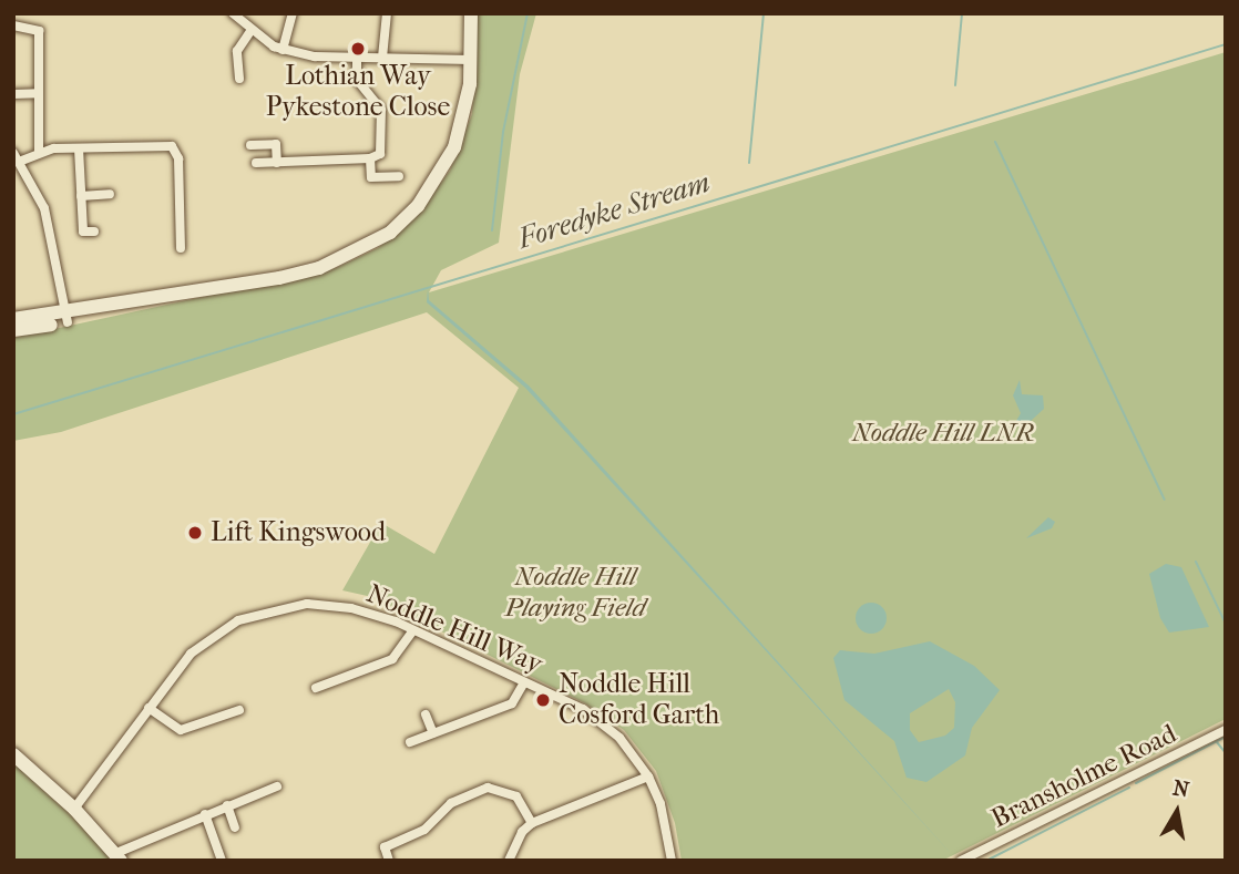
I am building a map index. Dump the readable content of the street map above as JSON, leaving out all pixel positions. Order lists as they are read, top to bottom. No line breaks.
{"streets":{"street":["Noddle Hill Way","Bransholme Road"]},"water":["Foredyke Stream"],"parks":["Noddle Hill LNR","Noddle Hill Playing Field"],"places":["Lothian Way Pykestone Close","Lift Kingswood","Noddle Hill Cosford Garth"],"north":"top"}
